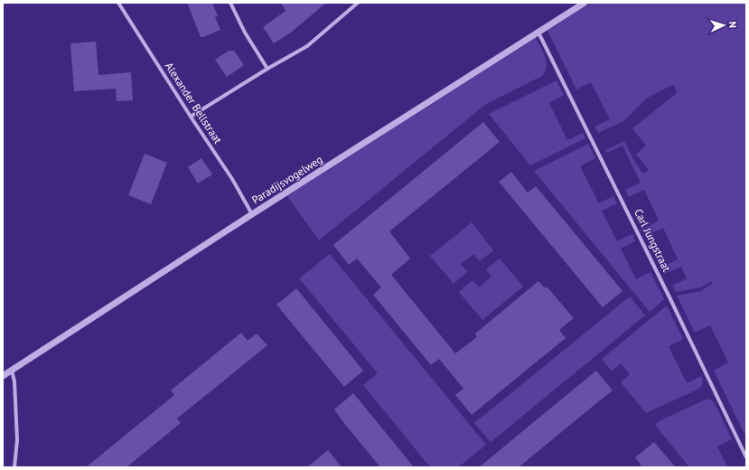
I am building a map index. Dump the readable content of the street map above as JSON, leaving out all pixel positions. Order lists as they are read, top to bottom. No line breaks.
{"streets":{"street":["Alexander Bellstraat","Paradijsvogelweg","Carl Jungstraat"]},"crossings":[["Alexander Bellstraat","Paradijsvogelweg"],["Paradijsvogelweg","Carl Jungstraat"]],"north":"right"}
